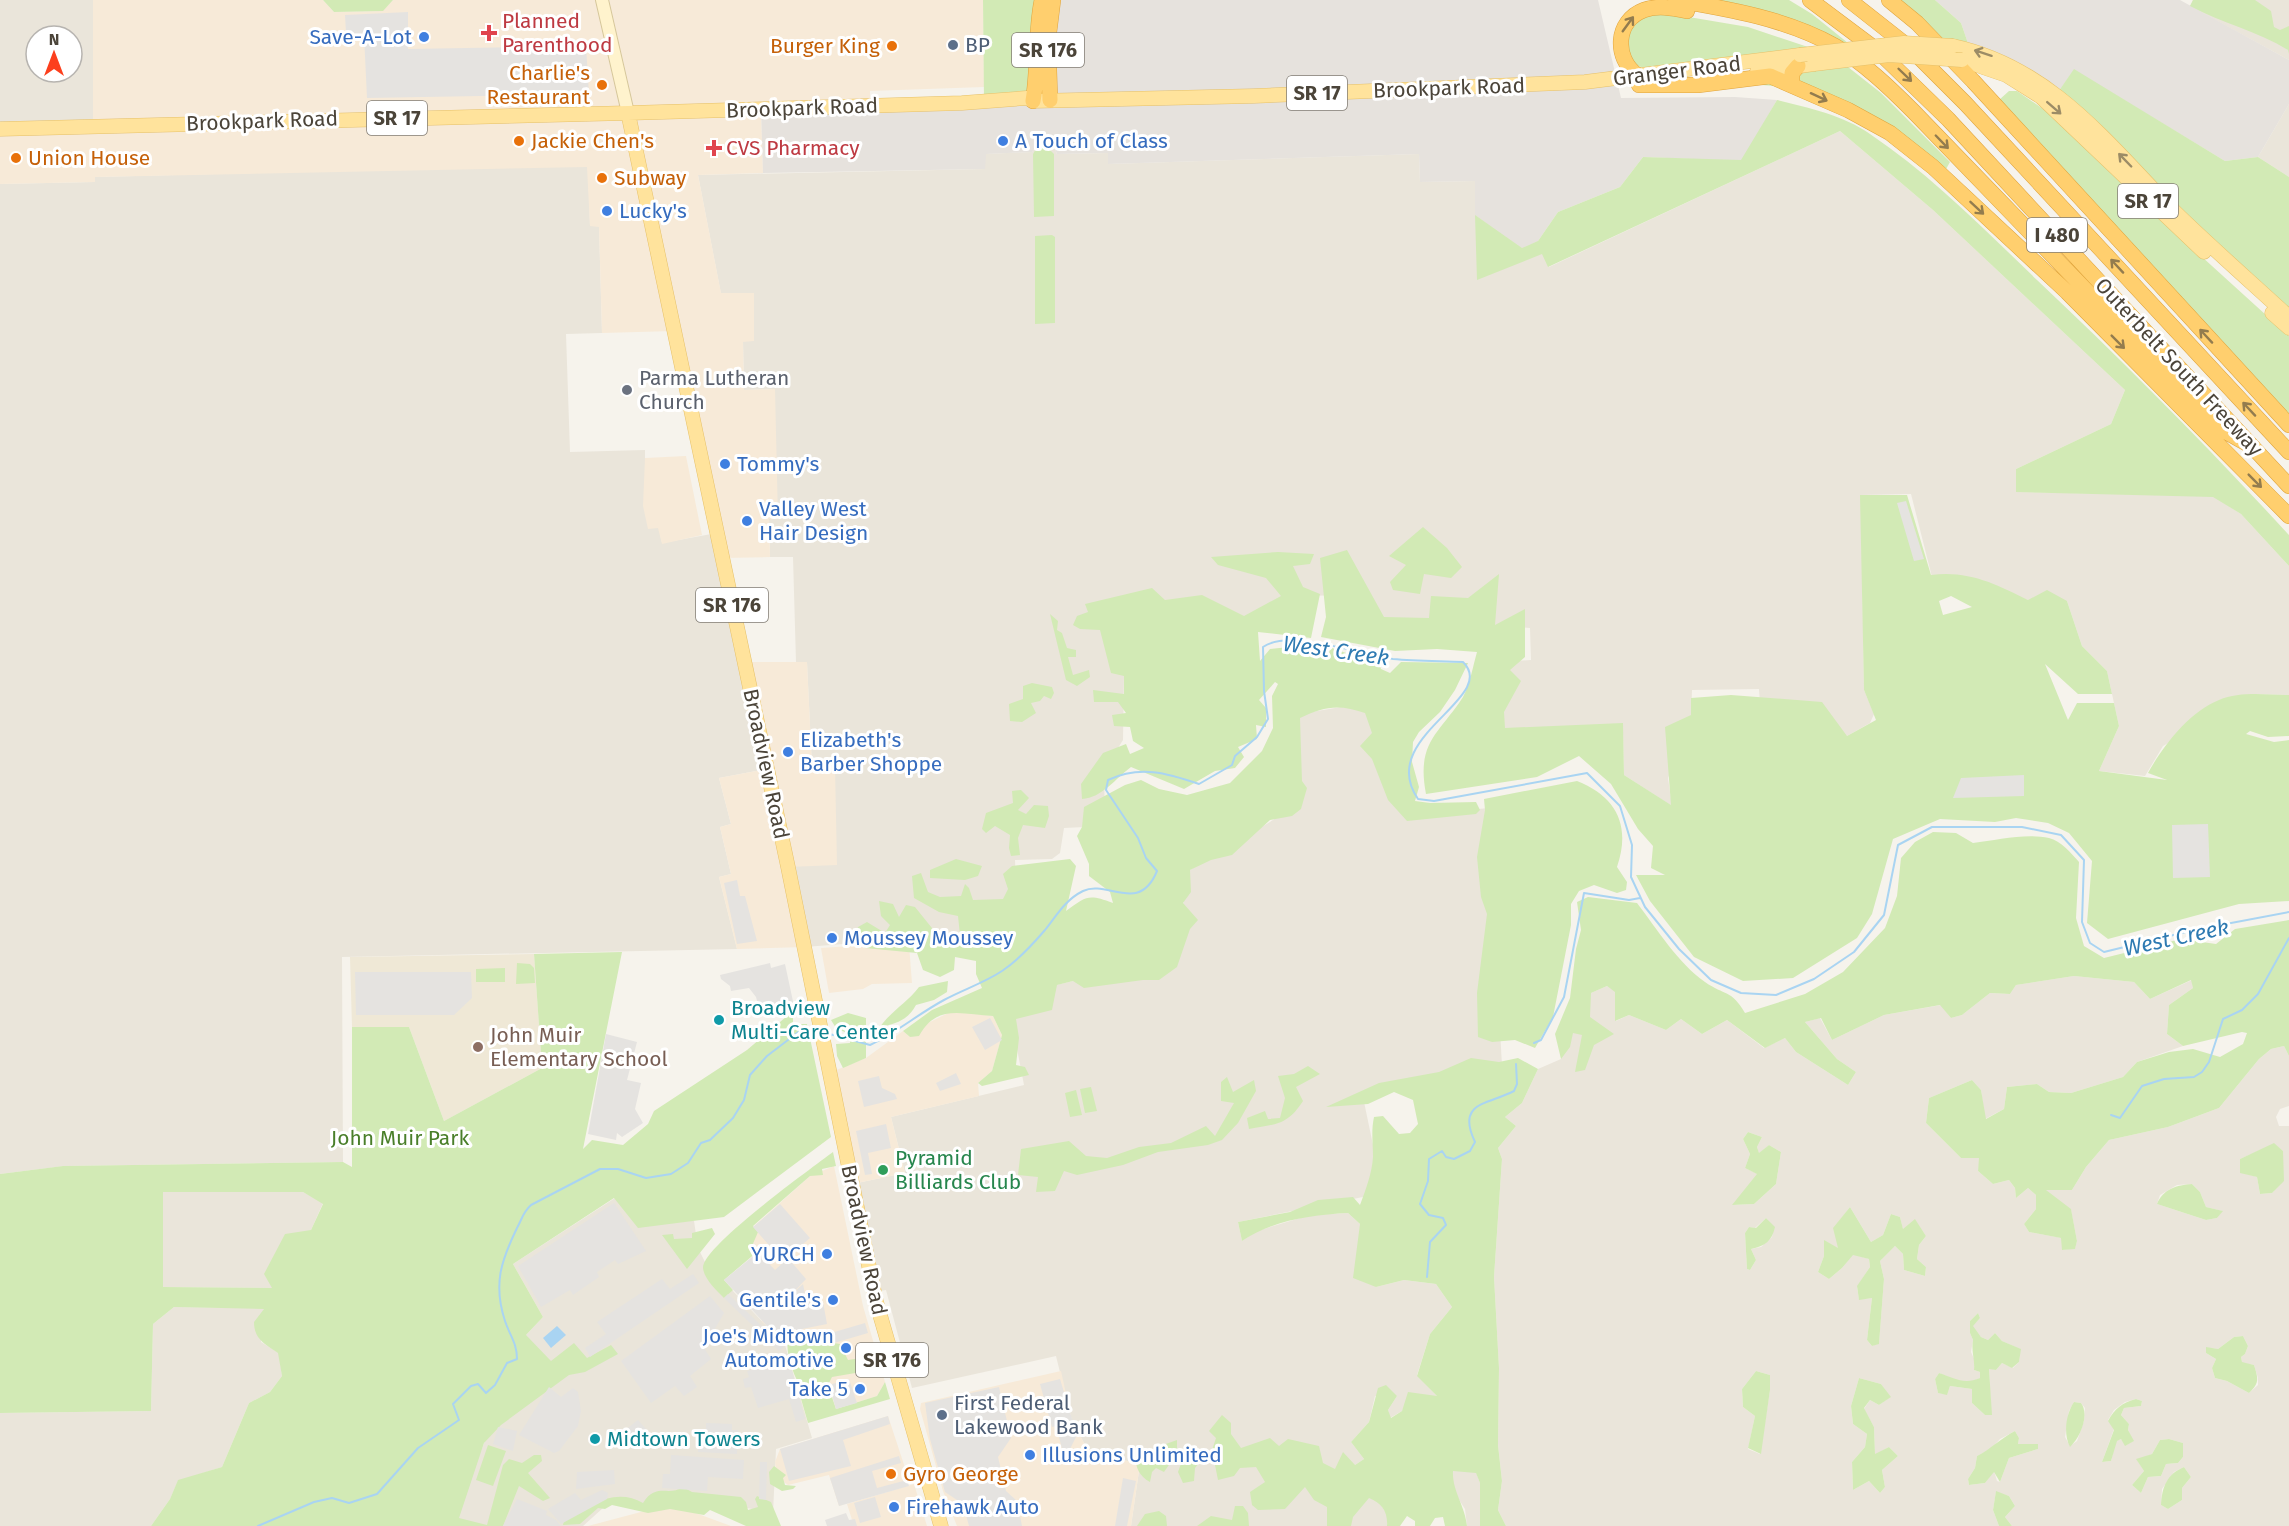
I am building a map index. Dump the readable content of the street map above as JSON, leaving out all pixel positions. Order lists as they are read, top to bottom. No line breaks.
{"streets":{"highway":["SR 176","I 480","Outerbelt South Freeway"],"main road":["Granger Road","Brookpark Road","SR 17","Broadview Road"]},"crossings":[["SR 176","Brookpark Road"],["Granger Road","Brookpark Road"],["Brookpark Road","Broadview Road"]],"water":["West Creek"],"parks":["John Muir Park"],"places":{"health":["Planned Parenthood","CVS Pharmacy"],"other":["Save-A-Lot","BP","Burger King","Charlie's Restaurant","Jackie Chen's","A Touch of Class","Union House","Subway","Lucky's","Parma Lutheran Church","Tommy's","Valley West Hair Design","Elizabeth's Barber Shoppe","Moussey Moussey","Broadview Multi-Care Center","John Muir Elementary School","Pyramid Billiards Club","YURCH","Gentile's","Joe's Midtown Automotive","Take 5","First Federal Lakewood Bank","Midtown Towers","Illusions Unlimited","Gyro George","Firehawk Auto"]},"north":"top"}
